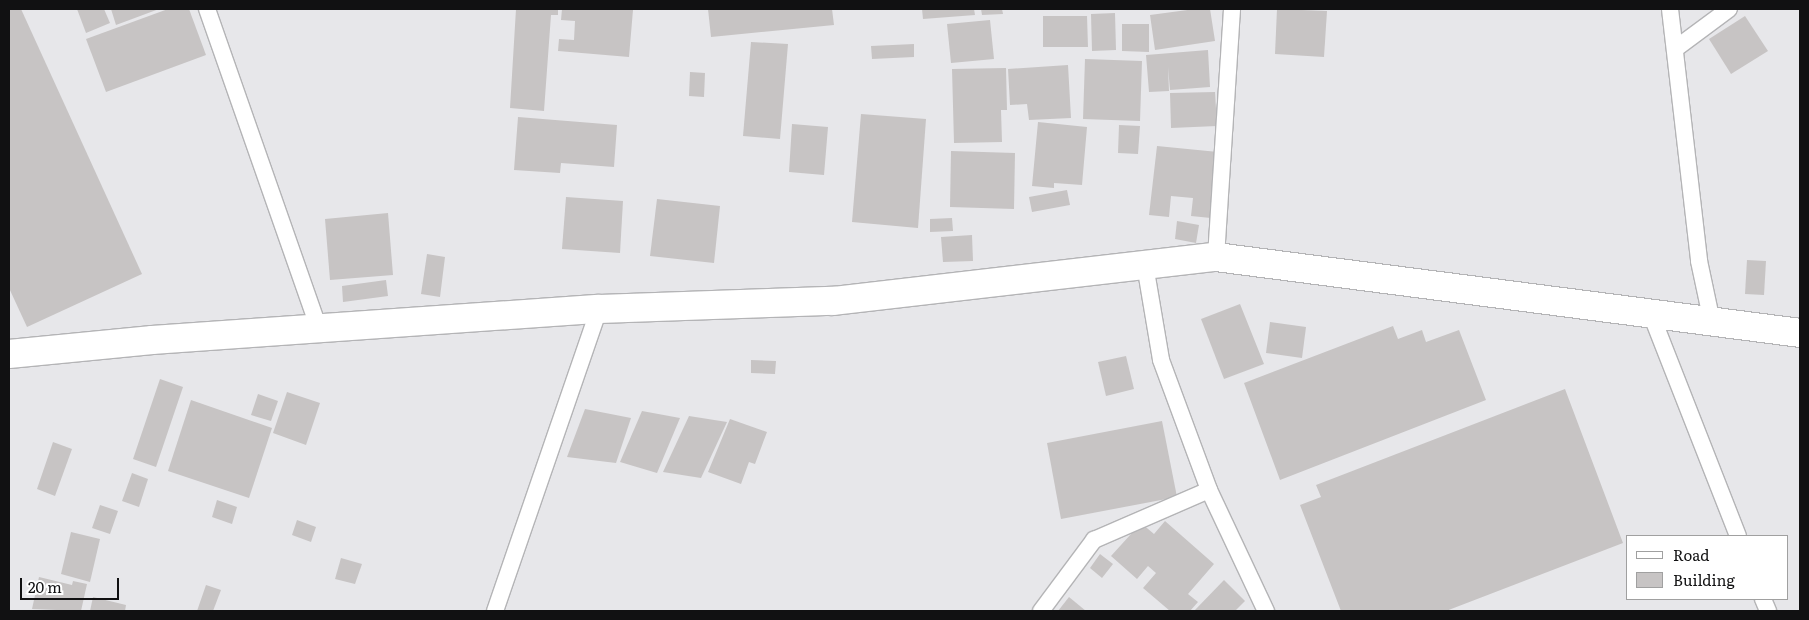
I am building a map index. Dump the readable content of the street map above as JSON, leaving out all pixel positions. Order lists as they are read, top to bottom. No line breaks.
{"legend":["Road","Building"],"scale_bar":"20 m"}
